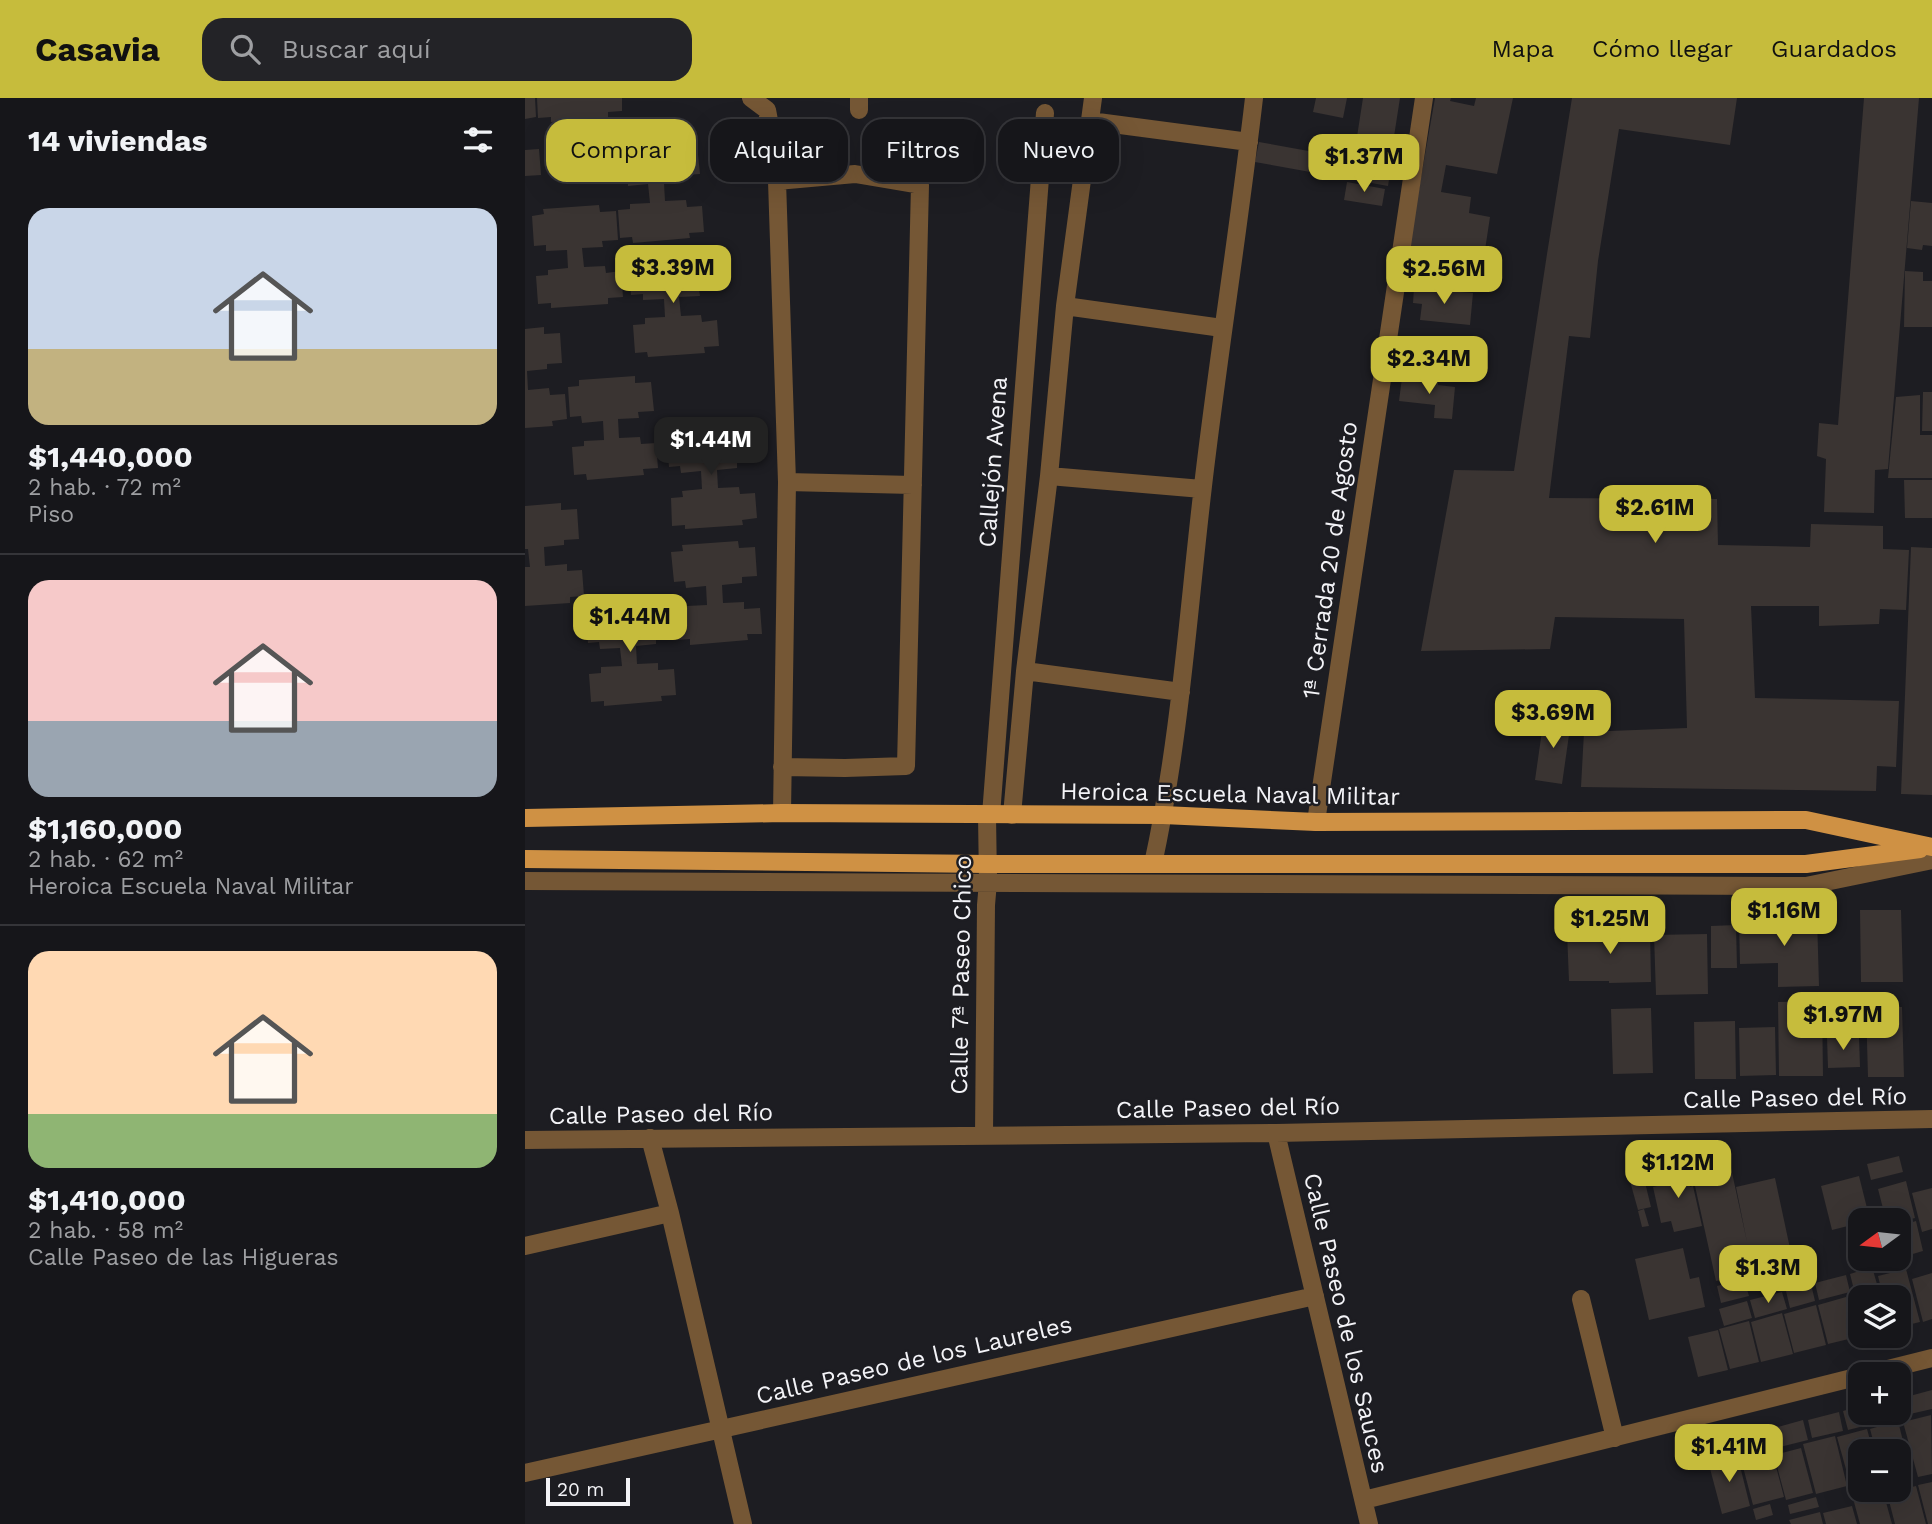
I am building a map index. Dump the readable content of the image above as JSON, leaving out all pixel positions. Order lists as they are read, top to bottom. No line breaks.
{"streets":{"main road":["Heroica Escuela Naval Militar"],"street":["Callejón Avena","1ª Cerrada 20 de Agosto","Calle 7ª Paseo Chico","Calle Paseo del Río","Calle Paseo de los Sauces","Calle Paseo de los Laureles"]},"crossings":[["Callejón Avena","Heroica Escuela Naval Militar"],["Callejón Avena","Calle 7ª Paseo Chico"],["1ª Cerrada 20 de Agosto","Heroica Escuela Naval Militar"],["Heroica Escuela Naval Militar","Calle 7ª Paseo Chico"],["Calle 7ª Paseo Chico","Calle Paseo del Río"],["Calle Paseo del Río","Calle Paseo de los Sauces"],["Calle Paseo de los Sauces","Calle Paseo de los Laureles"]],"scale_bar":"20 m","north":"left","page":{"header":"Casavia","search":"Buscar aquí","nav":["Mapa","Cómo llegar","Guardados"],"heading":"14 viviendas","chip":["Comprar","Alquilar","Filtros","Nuevo"],"price":["$1.37M","$3.39M","$2.56M","$2.34M","$1.44M","$2.61M","$1.44M","$3.69M","$1.16M","$1.25M","$1.97M","$1.12M","$1.3M","$1.41M"],"list":[{"name":"$1,440,000","note":"2 hab. · 72 m² · Piso"},{"name":"$1,160,000","note":"2 hab. · 62 m² · Heroica Escuela Naval Militar"},{"name":"$1,410,000","note":"2 hab. · 58 m² · Calle Paseo de las Higueras"}],"map_buttons":["+","−"],"scale":"20 m"}}
